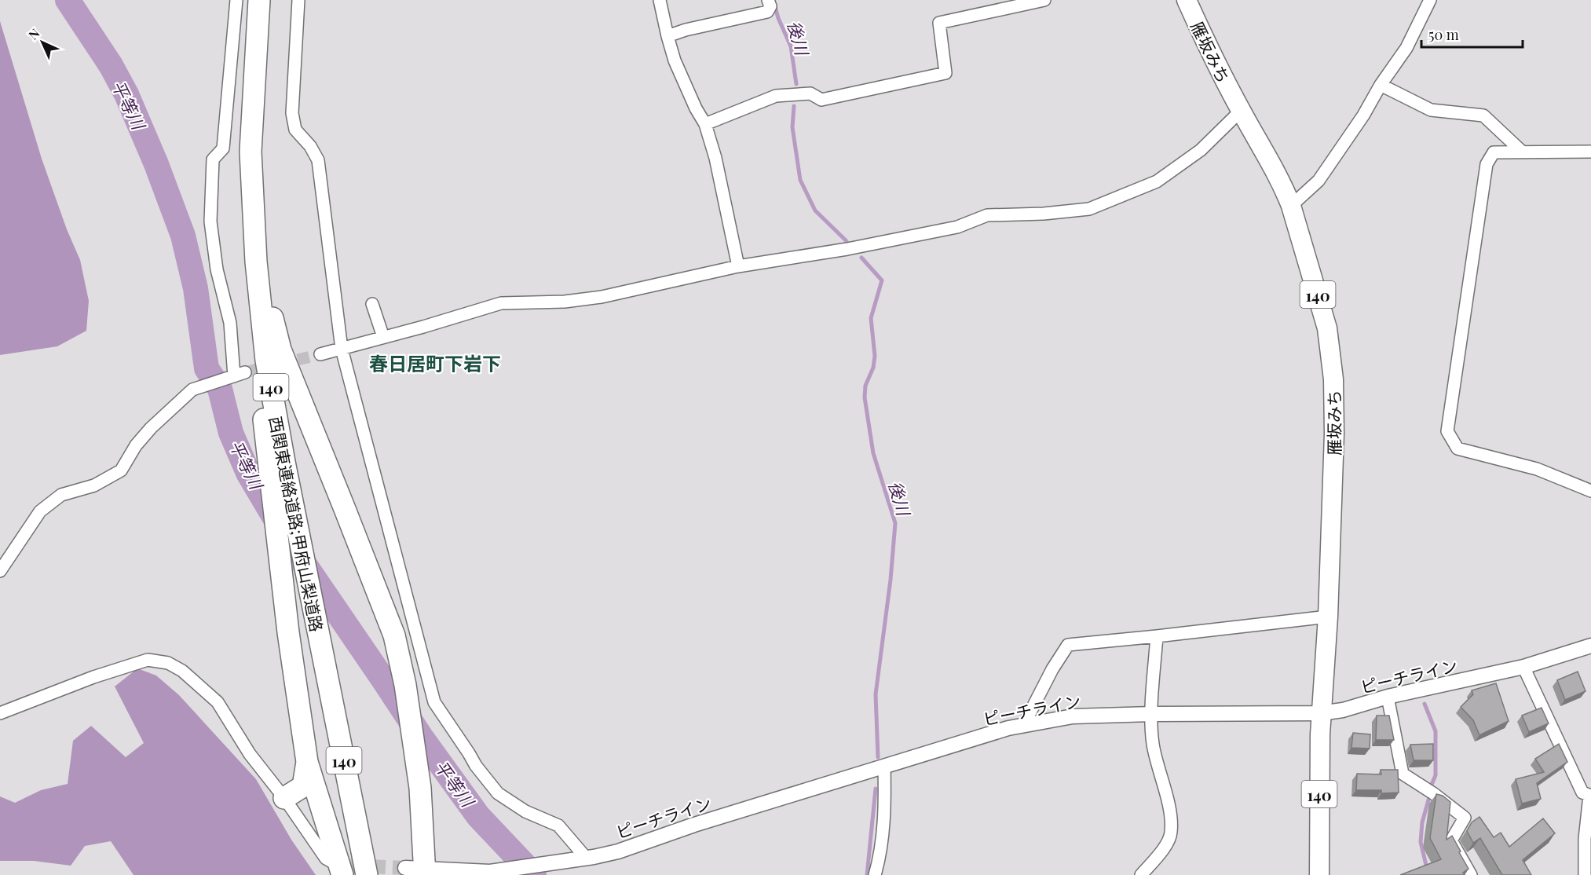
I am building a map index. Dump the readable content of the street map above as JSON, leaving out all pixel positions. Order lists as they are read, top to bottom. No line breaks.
{"streets":{"highway":["雁坂みち","140","西関東連絡道路;甲府山梨道路"],"street":["ピーチライン"]},"crossings":[["雁坂みち","ピーチライン"]],"districts":["春日居町下岩下"],"water":["後川","平等川"],"scale_bar":"50 m","north":"top left"}
